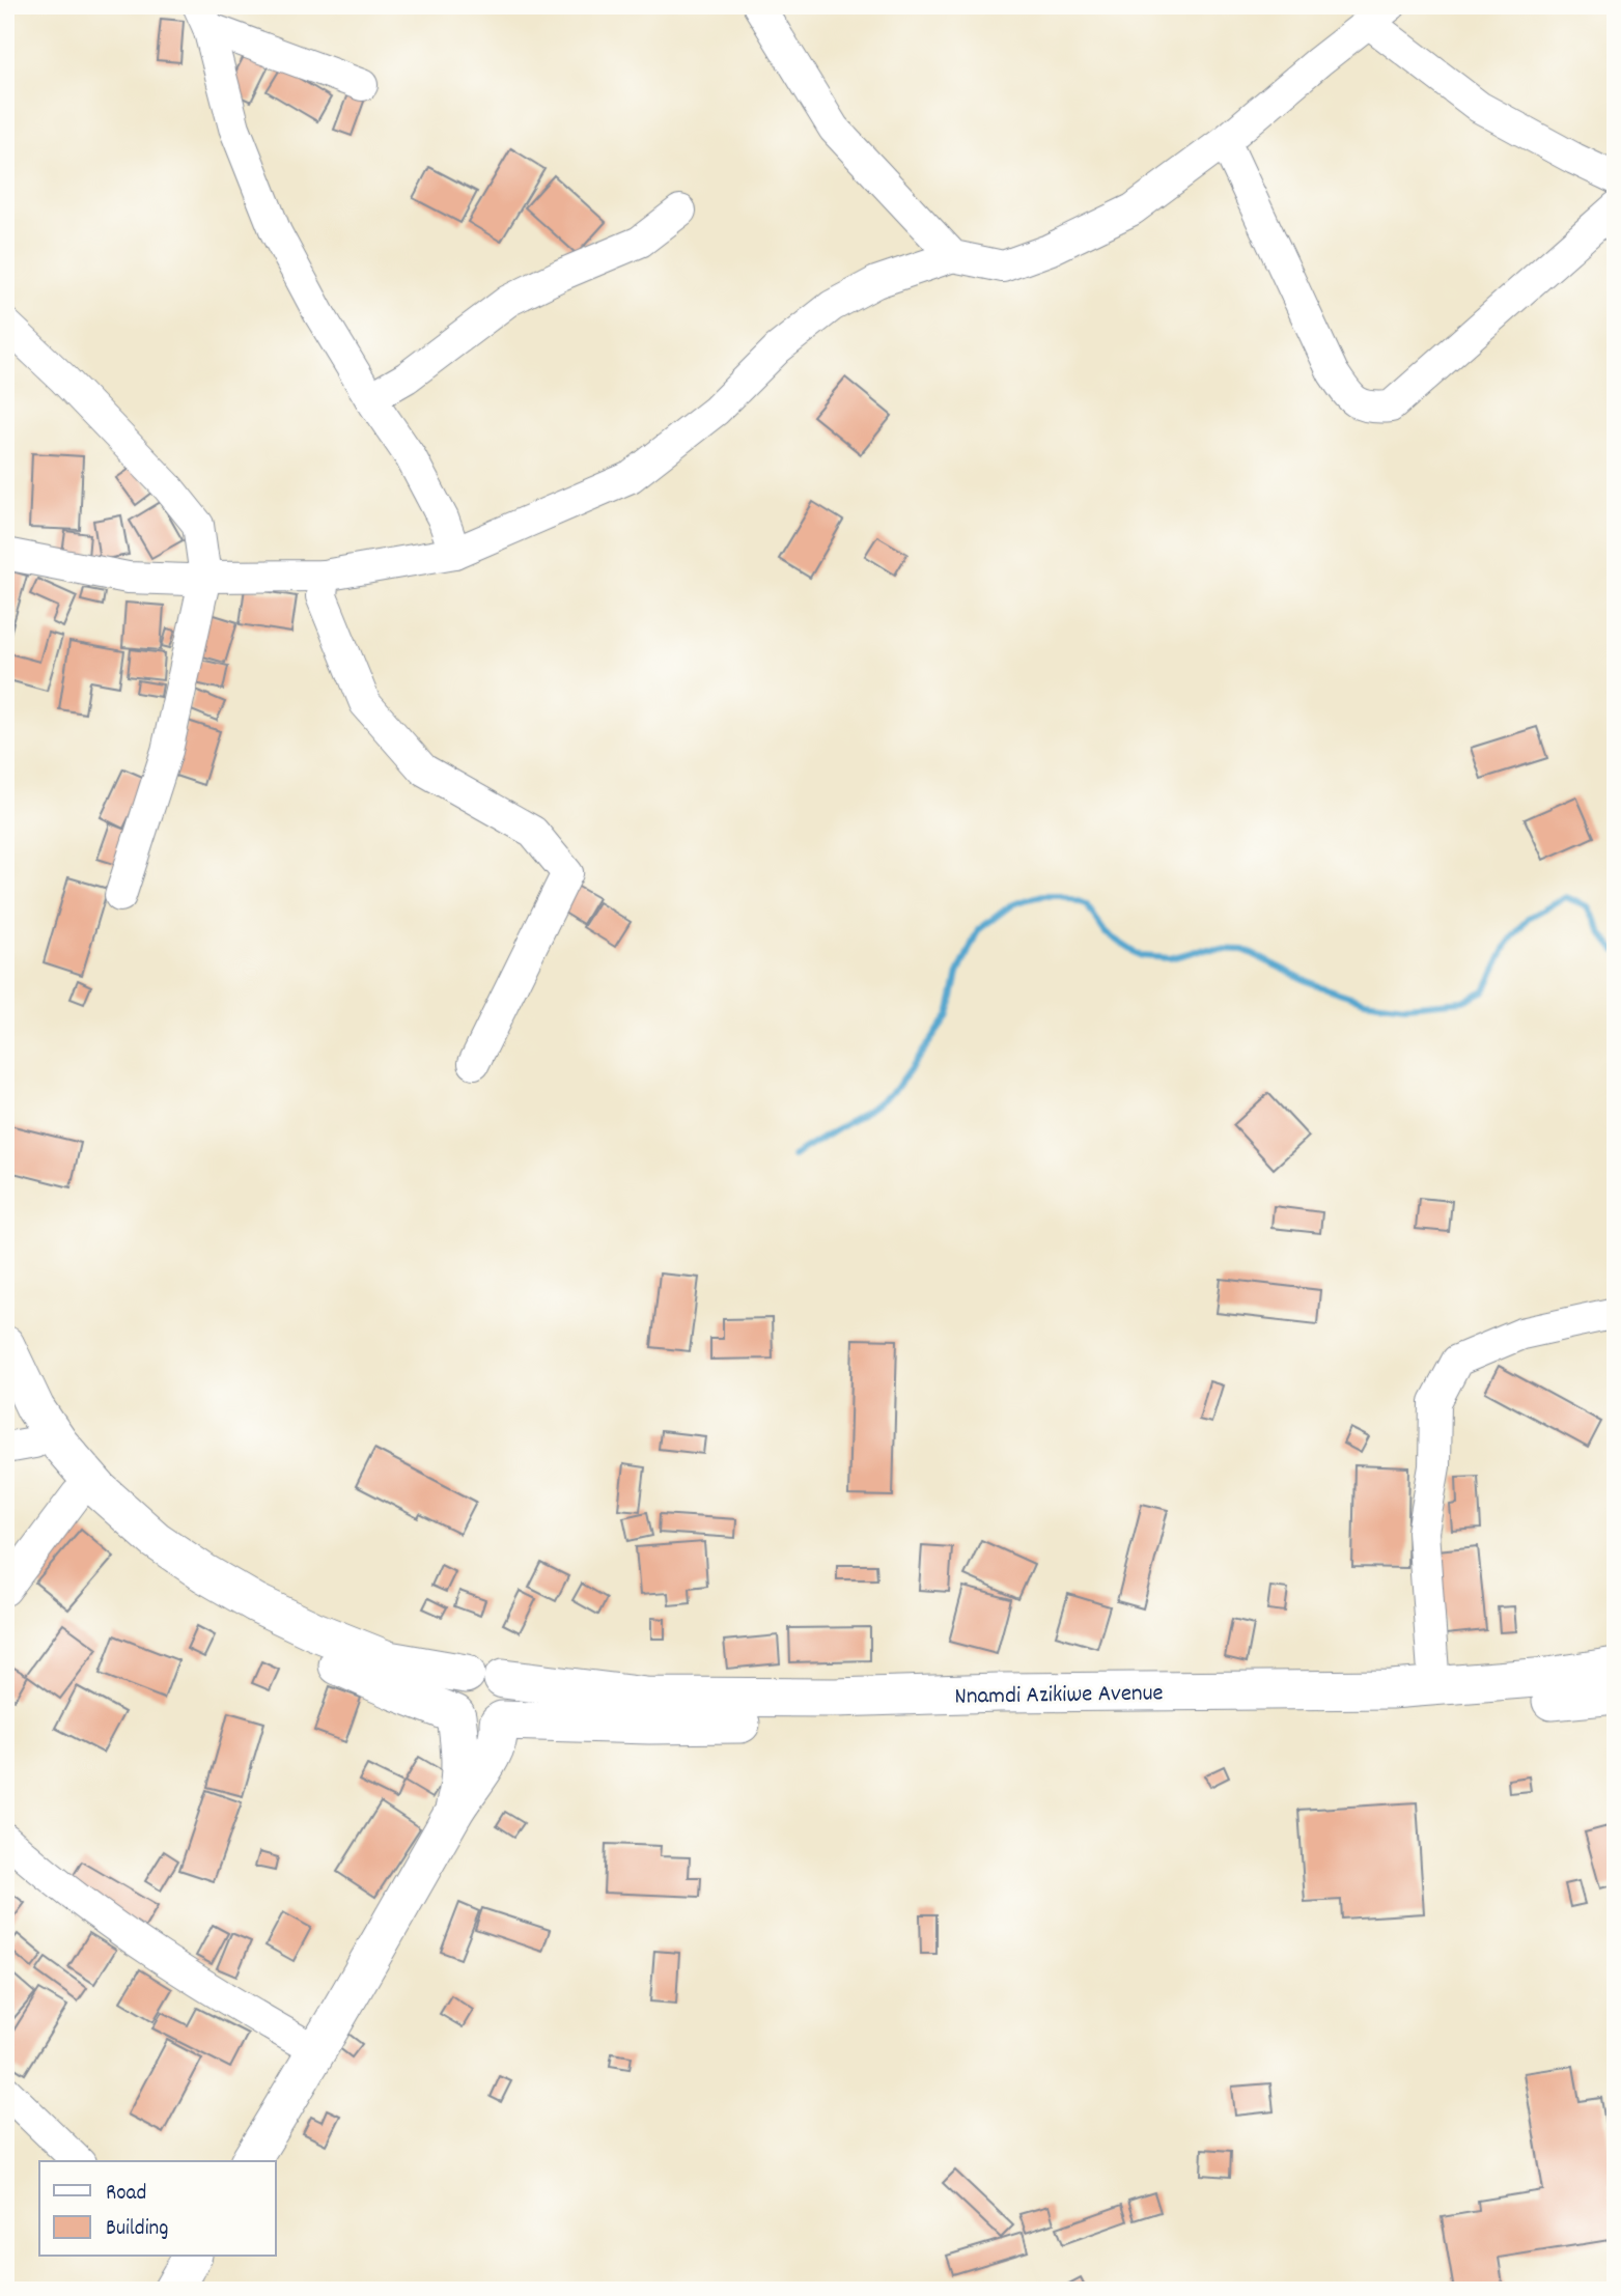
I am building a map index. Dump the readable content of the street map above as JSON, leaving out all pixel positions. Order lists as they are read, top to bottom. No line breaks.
{"streets":{"main road":["Nnamdi Azikiwe Avenue"]},"legend":["Road","Building"]}
